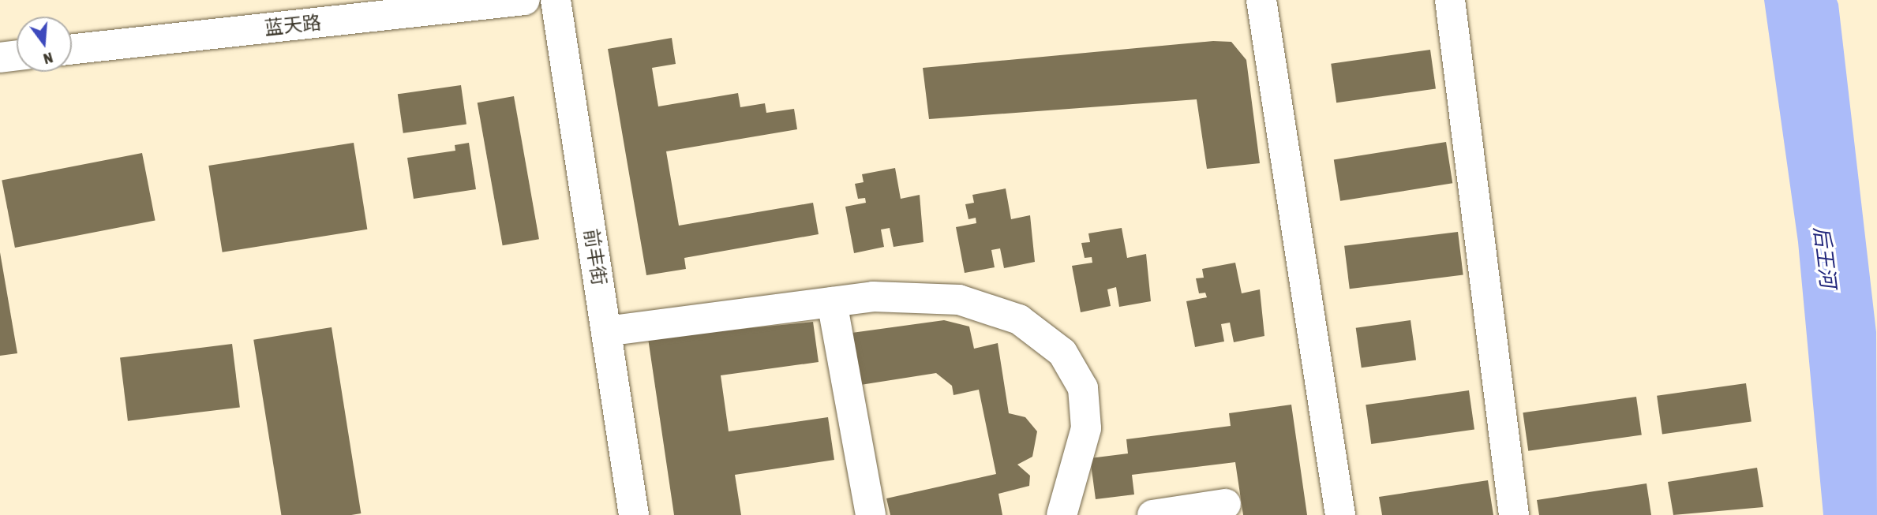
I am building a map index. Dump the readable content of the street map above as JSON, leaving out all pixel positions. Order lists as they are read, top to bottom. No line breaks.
{"streets":{"street":["蓝天路","前丰街"]},"water":["后王河"],"north":"bottom"}
